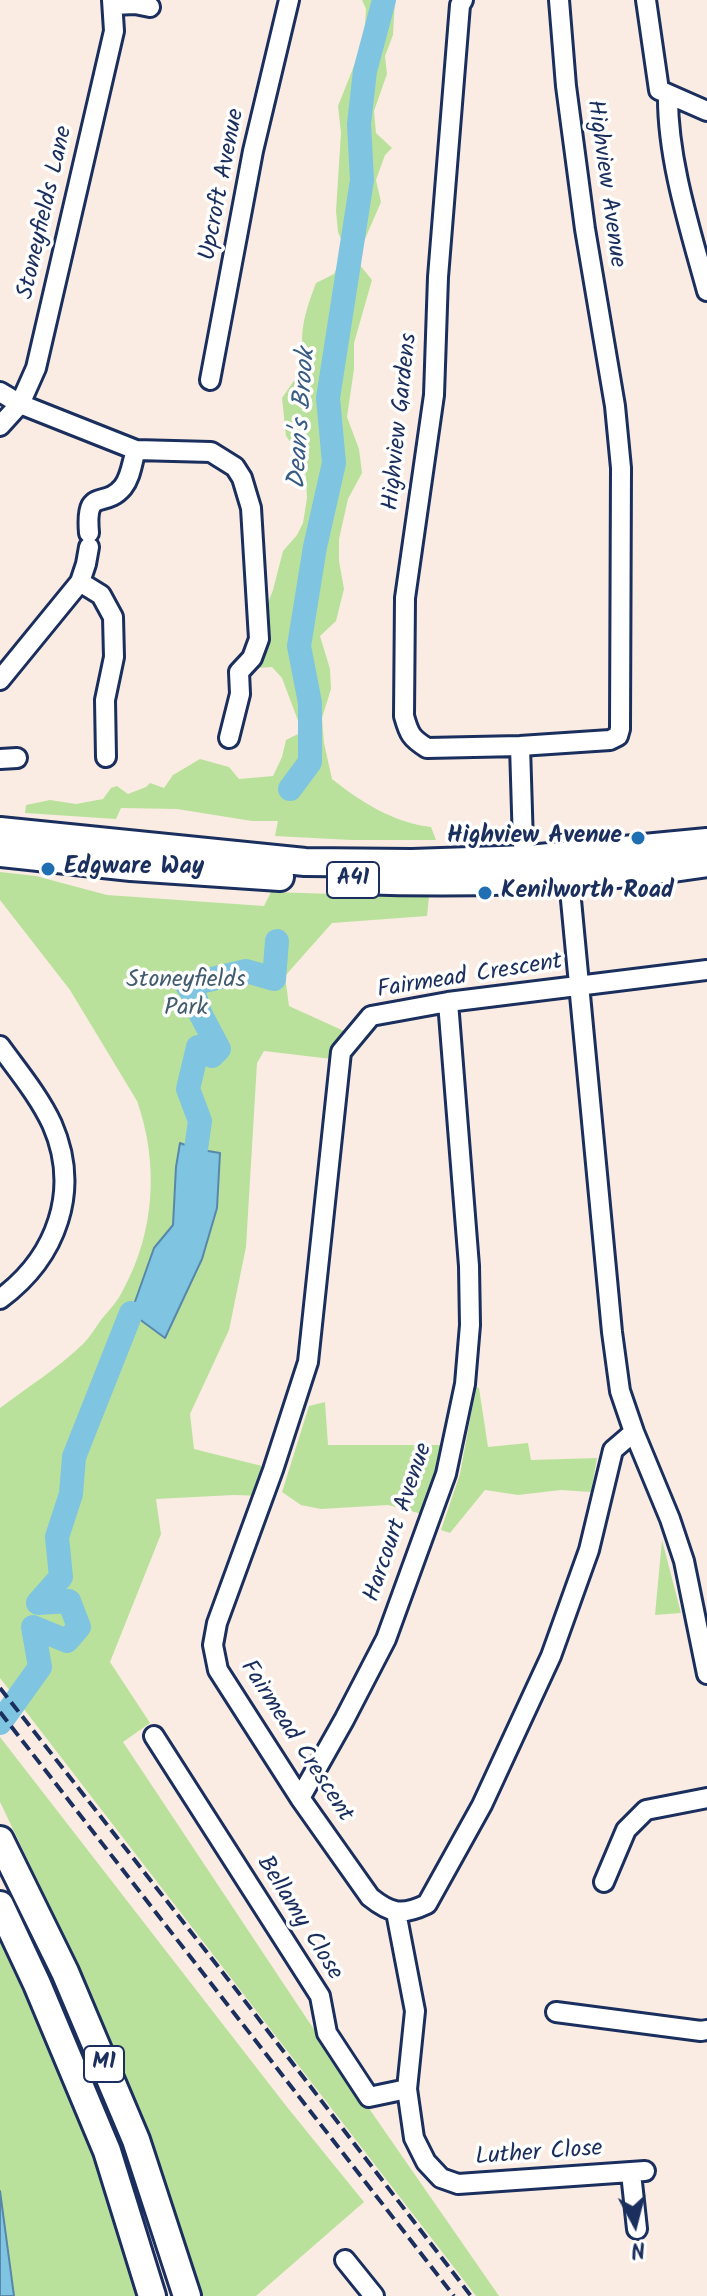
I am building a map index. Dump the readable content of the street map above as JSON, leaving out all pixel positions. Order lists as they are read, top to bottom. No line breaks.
{"streets":{"highway":["A41","M1"],"street":["Highview Avenue","Upcroft Avenue","Stoneyfields Lane","Highview Gardens","Fairmead Crescent","Harcourt Avenue","Bellamy Close","Luther Close"]},"crossings":[["Highview Avenue","Highview Gardens"],["Fairmead Crescent","Harcourt Avenue"],["Fairmead Crescent","Luther Close"],["Bellamy Close","Luther Close"]],"water":["Dean's Brook"],"parks":["Stoneyfields Park"],"places":["Highview Avenue","Edgware Way","Kenilworth Road"],"north":"bottom"}
